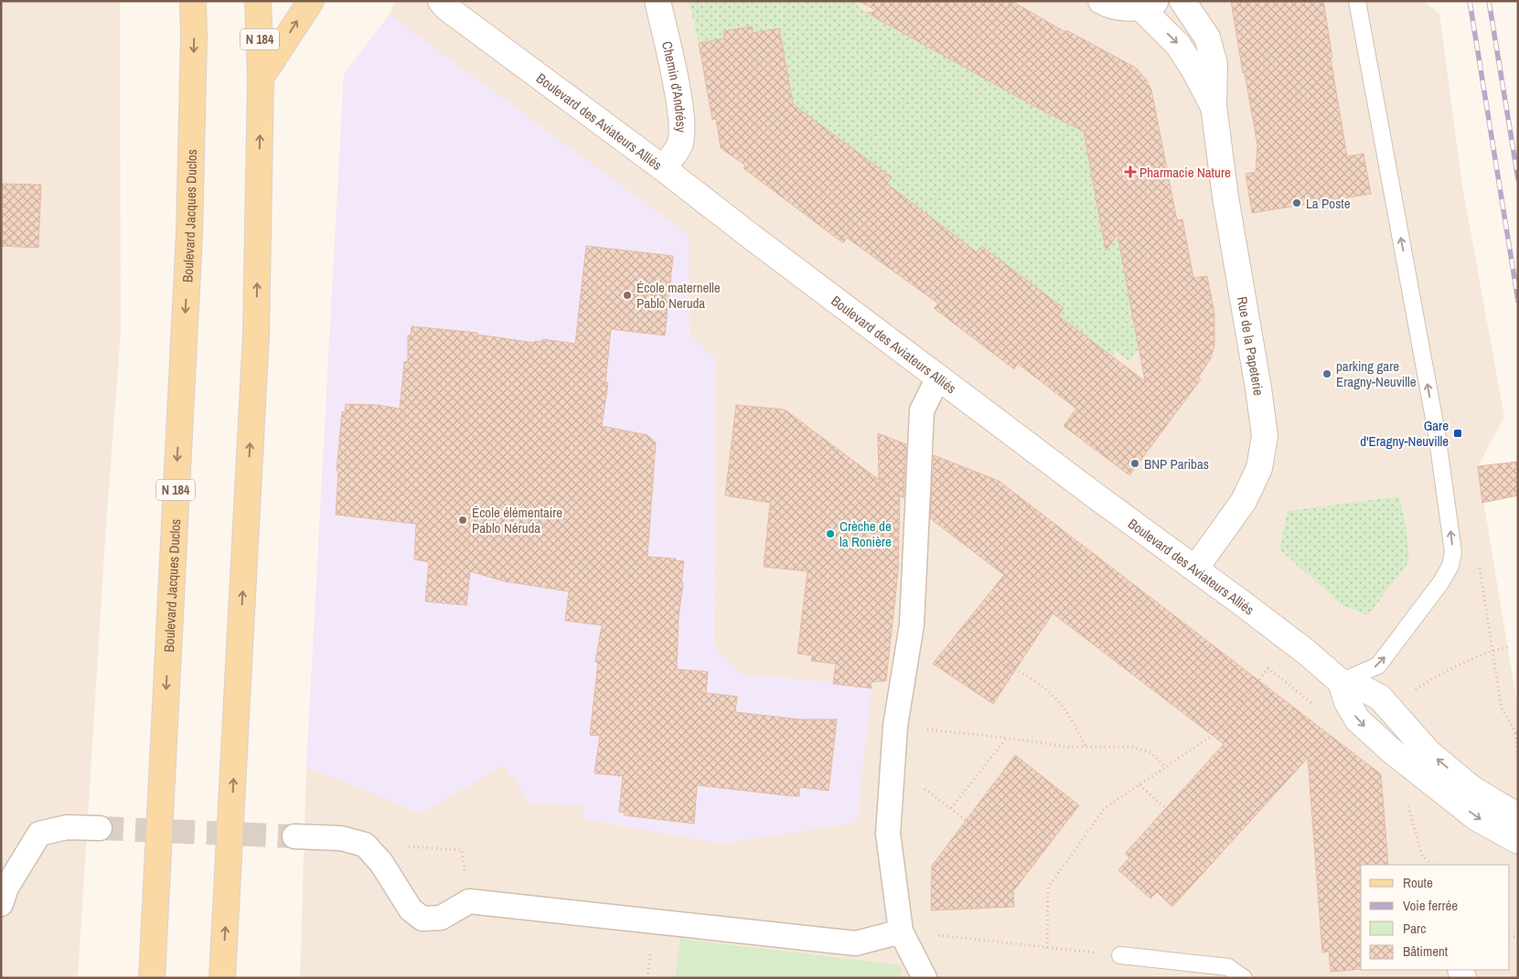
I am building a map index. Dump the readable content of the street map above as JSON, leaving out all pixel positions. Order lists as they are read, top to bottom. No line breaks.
{"streets":{"main road":["N 184","Chemin d'Andrésy","Boulevard des Aviateurs Alliés","Boulevard Jacques Duclos","Rue de la Papeterie"]},"crossings":[["Chemin d'Andrésy","Boulevard des Aviateurs Alliés"],["Boulevard des Aviateurs Alliés","Rue de la Papeterie"]],"places":{"health":["Pharmacie Nature"],"other":["La Poste","École maternelle Pablo Neruda","parking gare Eragny-Neuville","BNP Paribas","École élémentaire Pablo Néruda","Crèche de la Ronière"],"transit":["Gare d'Eragny-Neuville"]},"legend":["Route","Voie ferrée","Parc","Bâtiment"]}
